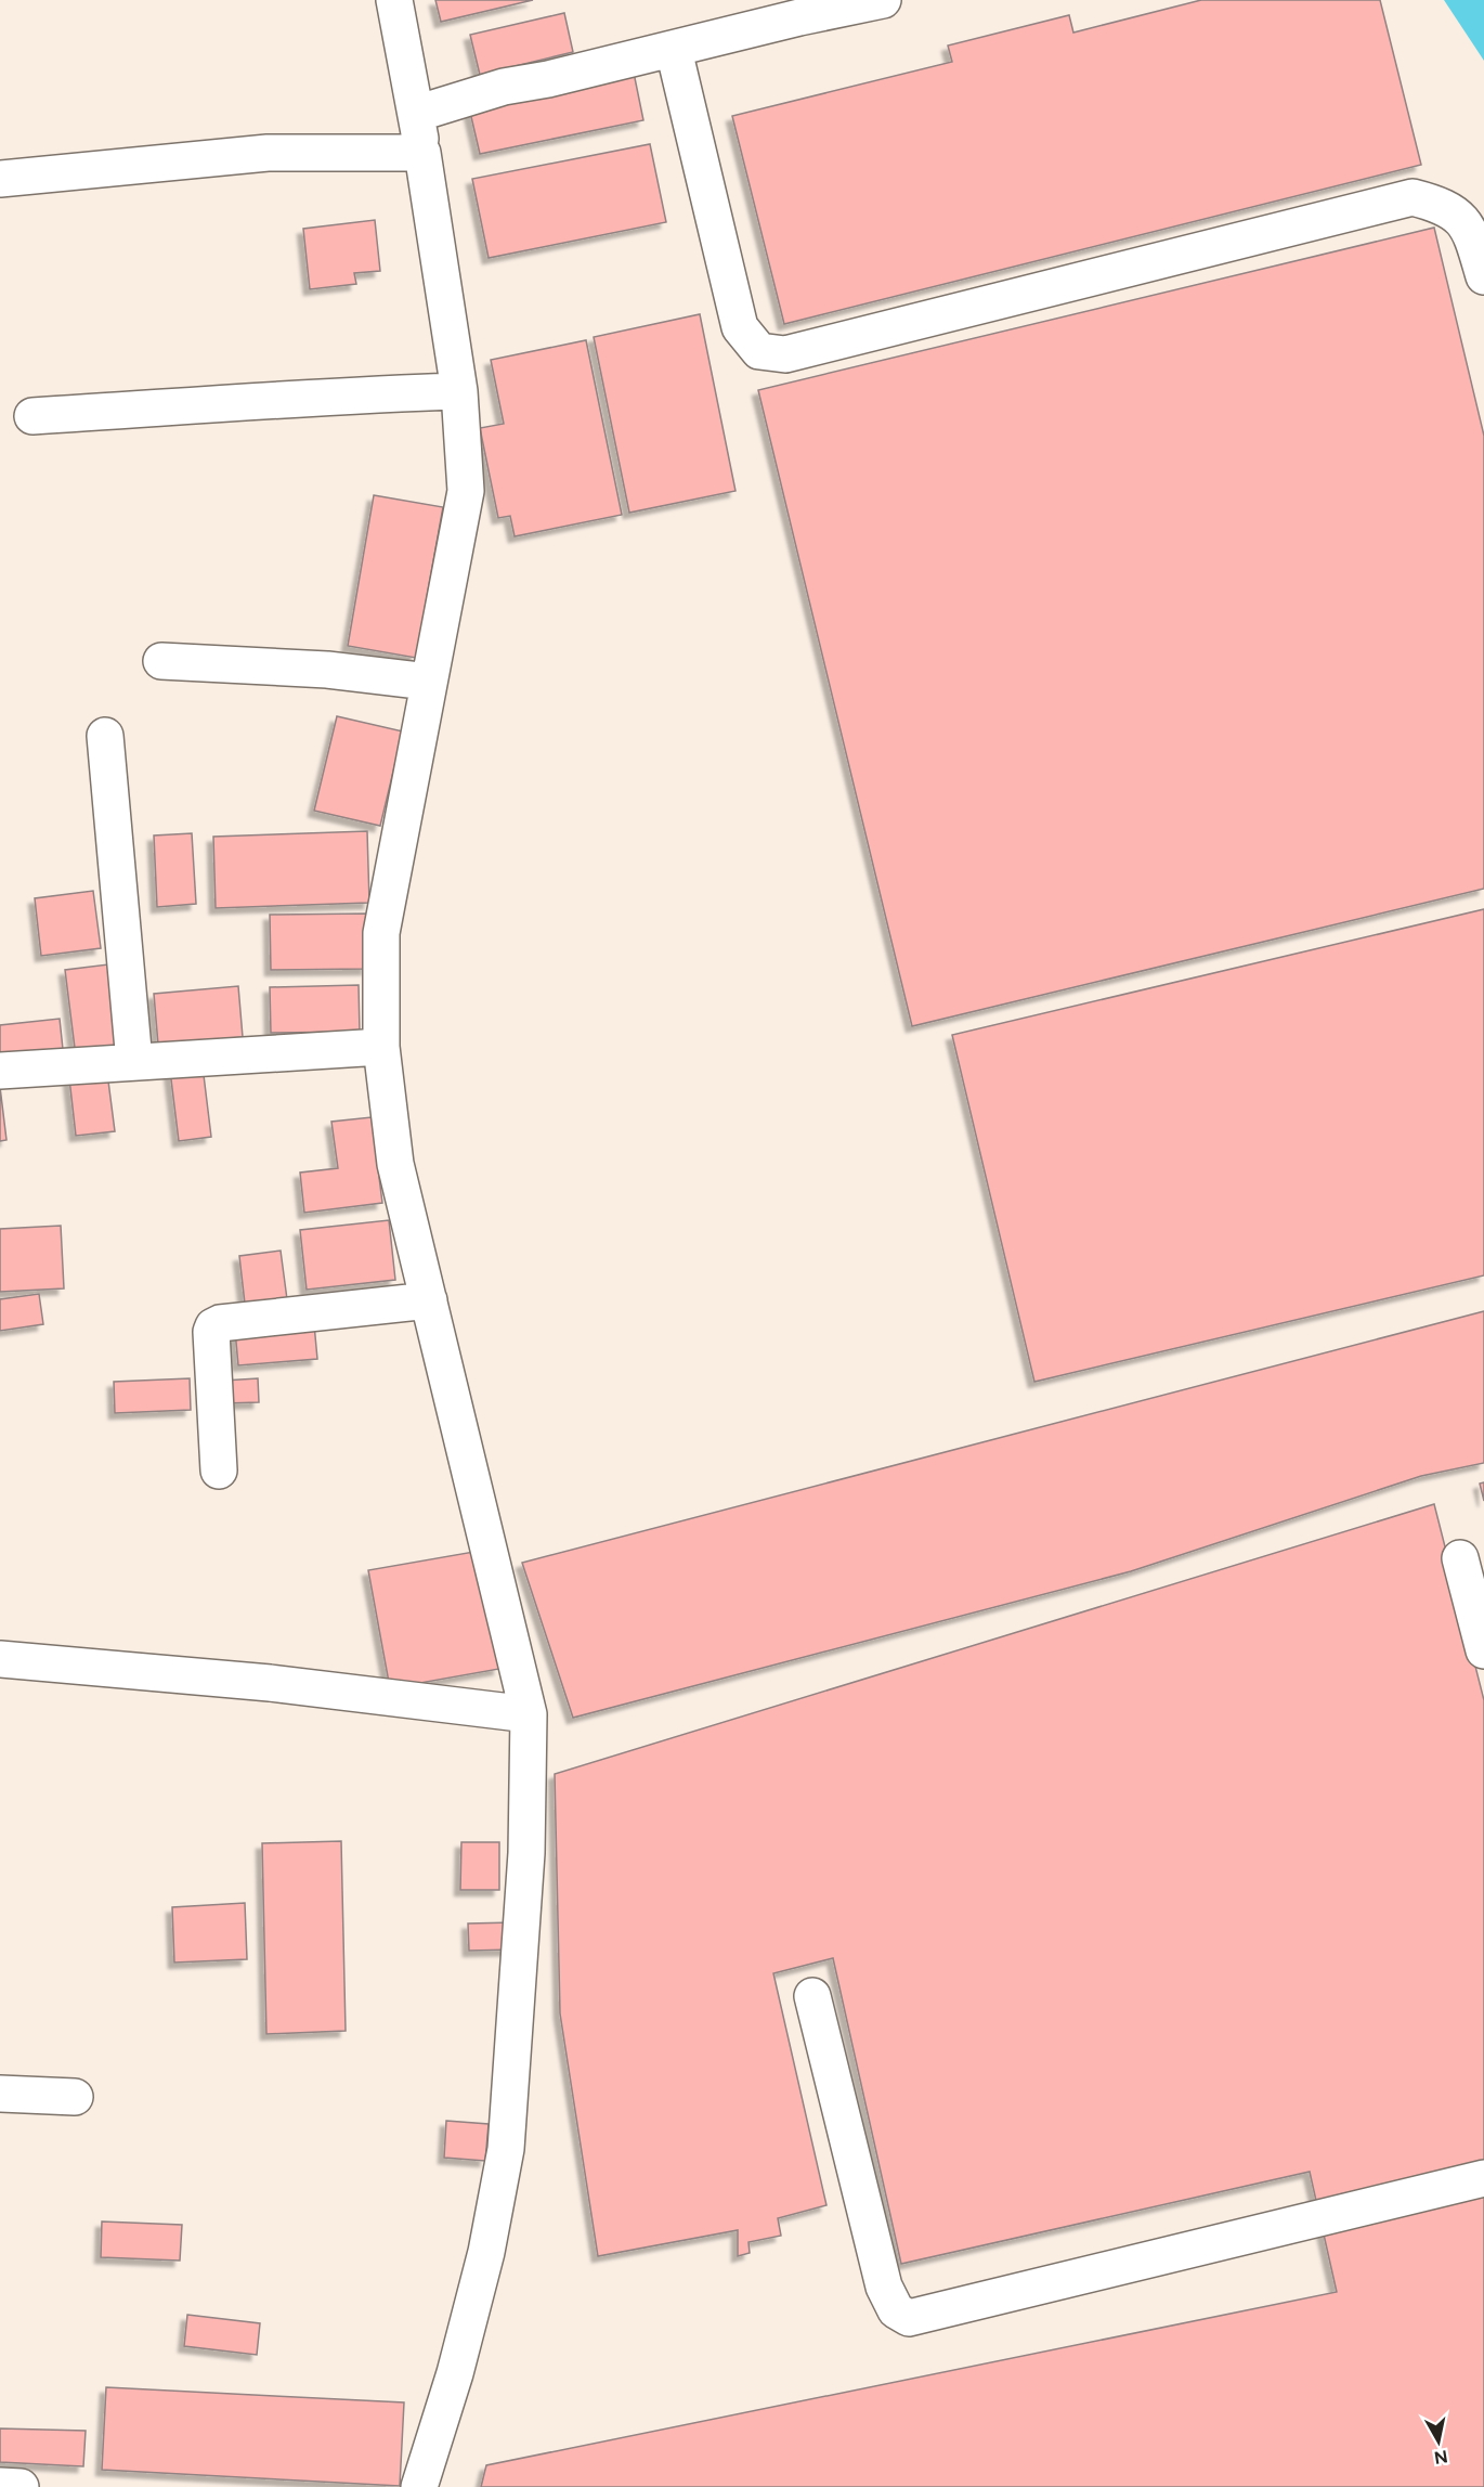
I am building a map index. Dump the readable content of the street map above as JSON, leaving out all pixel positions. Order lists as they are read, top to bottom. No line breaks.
{"north":"bottom"}
